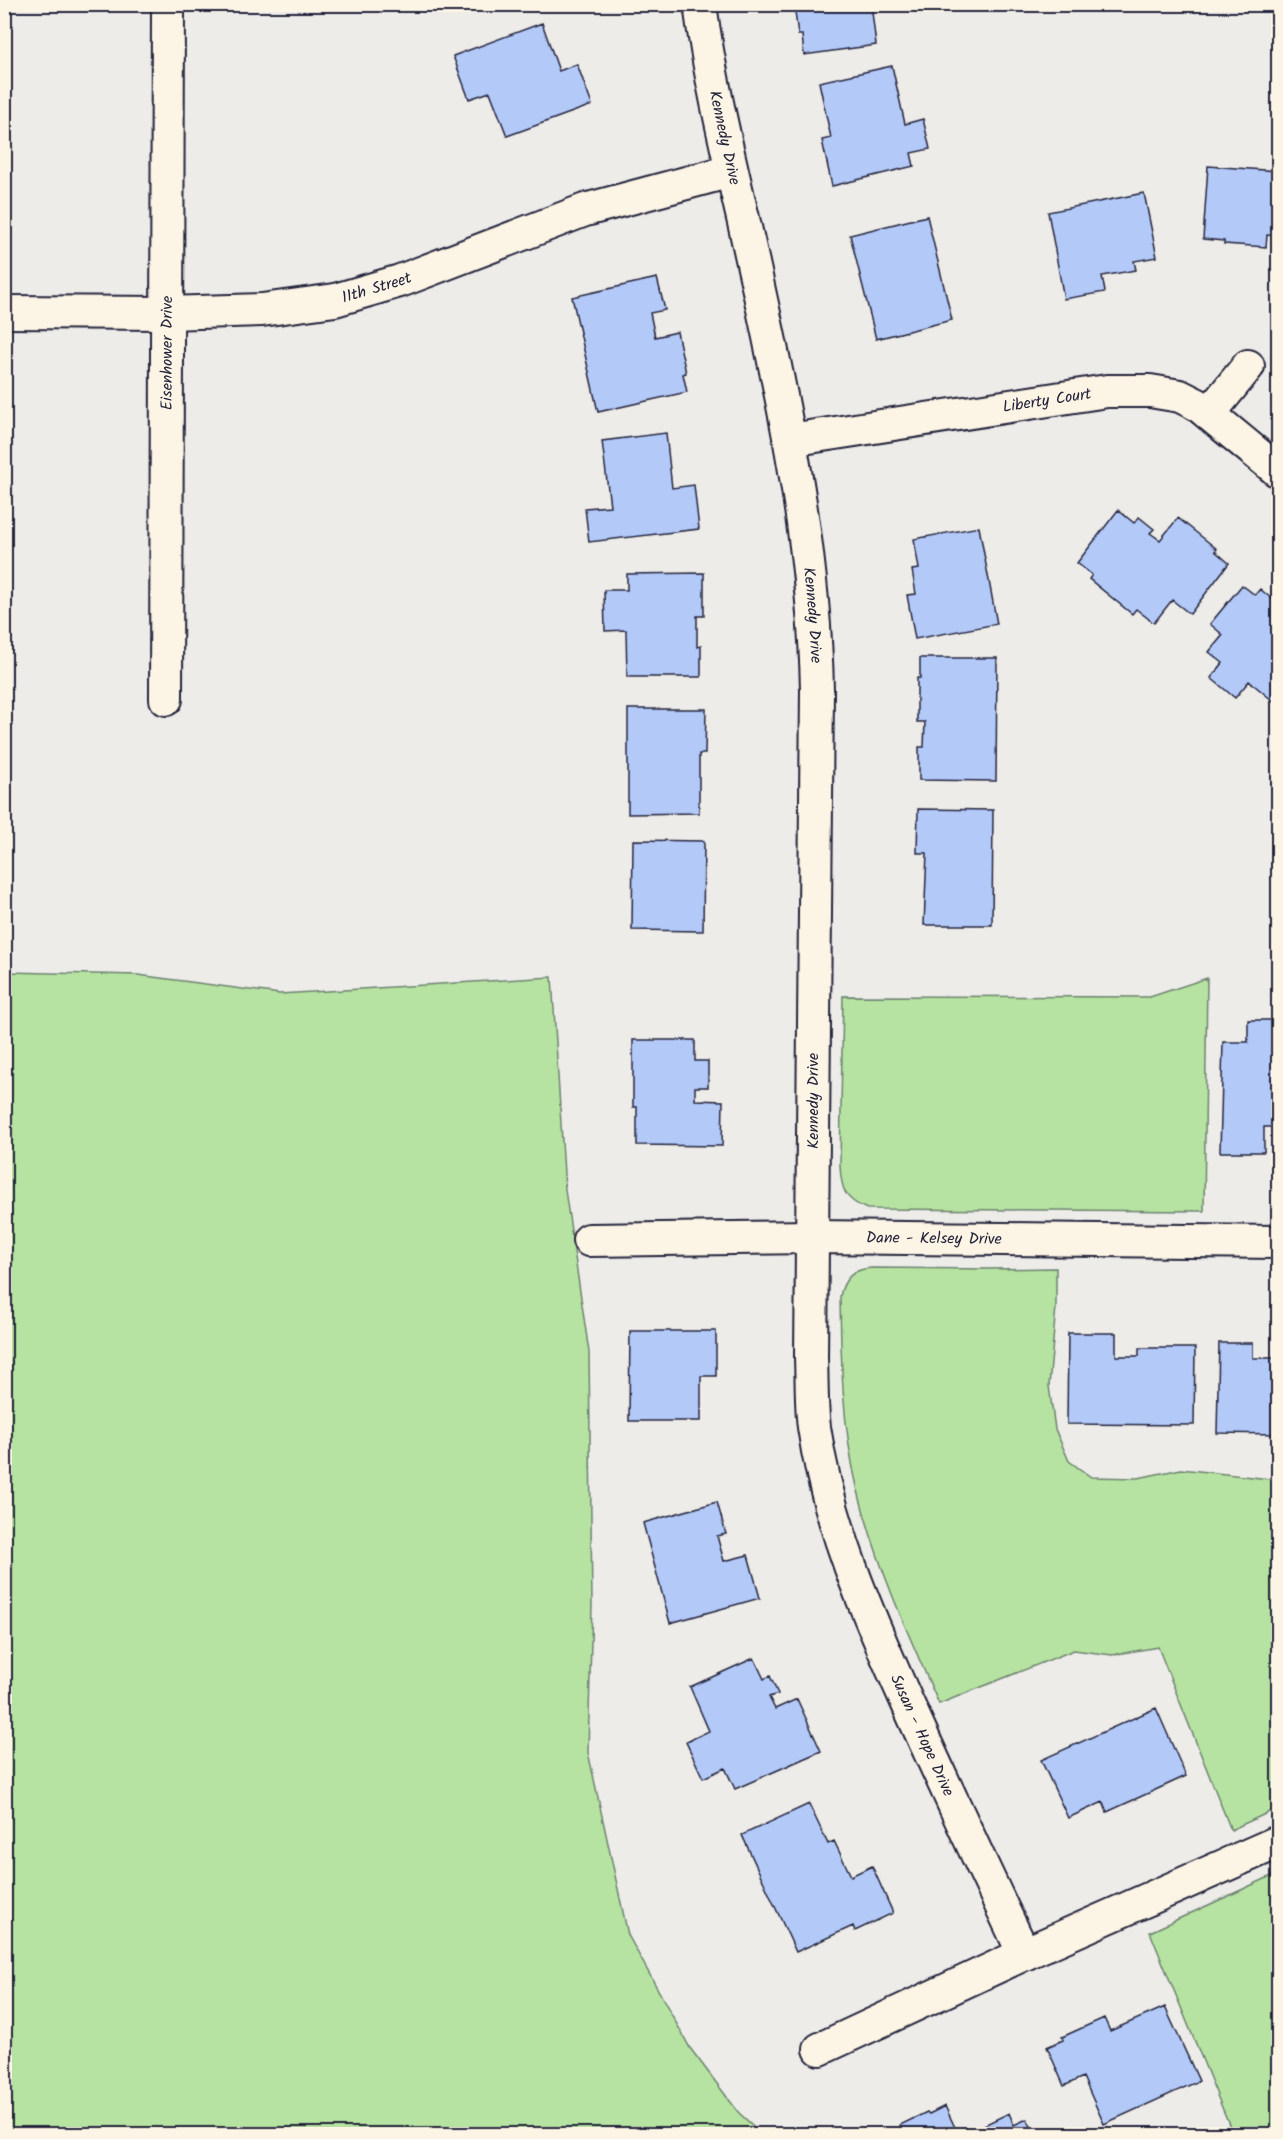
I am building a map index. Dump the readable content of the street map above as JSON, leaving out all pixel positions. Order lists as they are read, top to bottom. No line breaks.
{"streets":{"street":["Kennedy Drive","11th Street","Eisenhower Drive","Liberty Court","Dane - Kelsey Drive","Susan - Hope Drive"]},"crossings":[["Kennedy Drive","11th Street"],["Kennedy Drive","Liberty Court"],["Kennedy Drive","Dane - Kelsey Drive"],["Kennedy Drive","Susan - Hope Drive"],["11th Street","Eisenhower Drive"],["Dane - Kelsey Drive","Susan - Hope Drive"]]}
